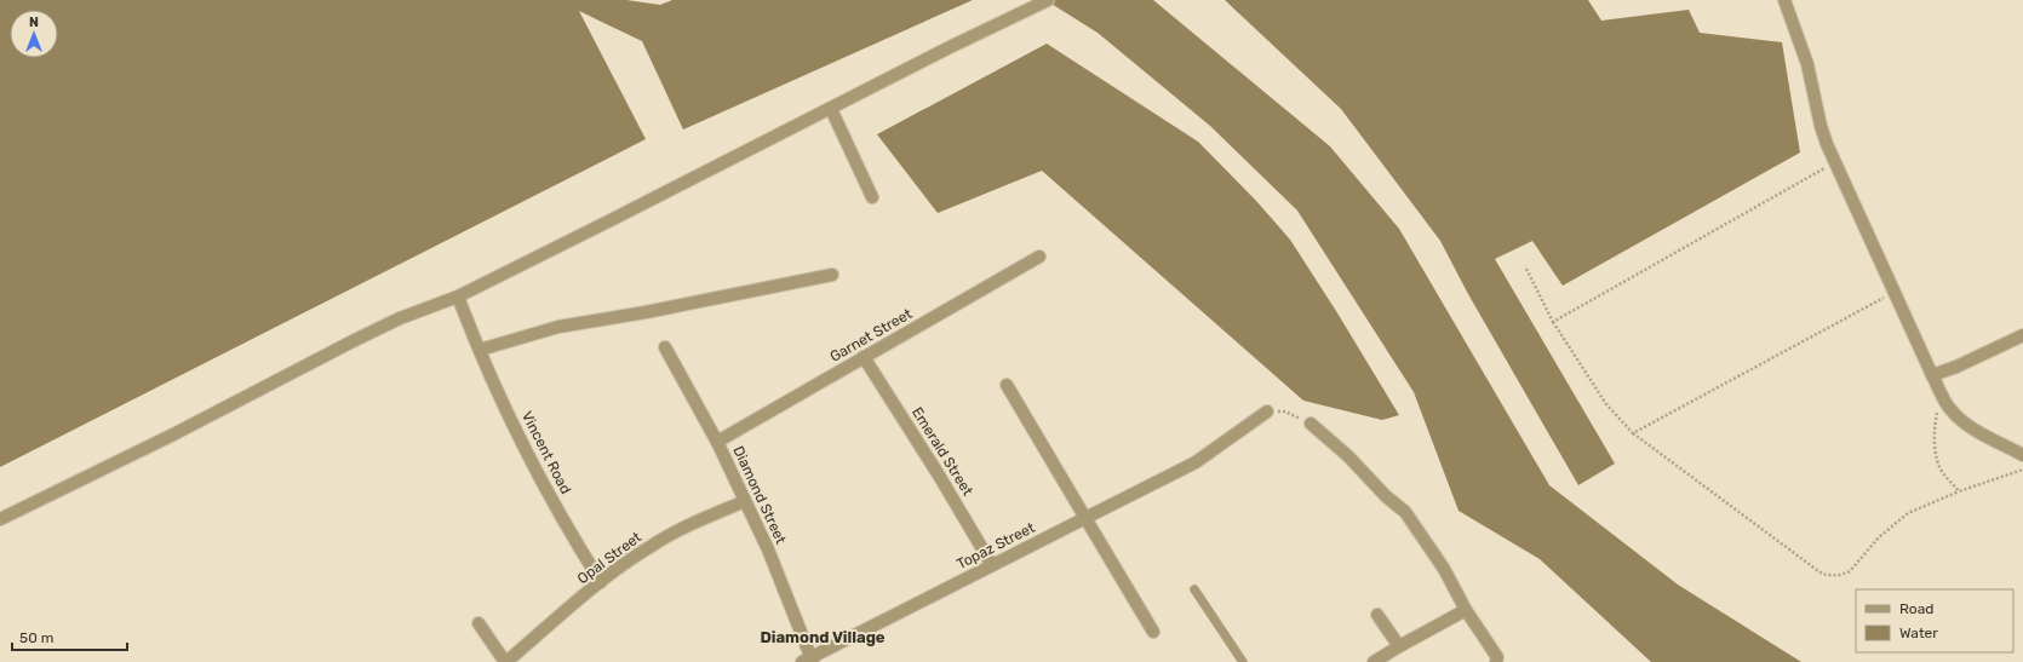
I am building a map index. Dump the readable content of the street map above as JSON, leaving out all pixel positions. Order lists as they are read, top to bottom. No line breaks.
{"streets":{"street":["Garnet Street","Emerald Street","Vincent Road","Diamond Street","Topaz Street","Opal Street"]},"crossings":[["Garnet Street","Emerald Street"],["Garnet Street","Diamond Street"],["Emerald Street","Topaz Street"],["Vincent Road","Opal Street"],["Diamond Street","Topaz Street"],["Diamond Street","Opal Street"]],"districts":["Diamond Village"],"legend":["Road","Water"],"scale_bar":"50 m","north":"top"}
